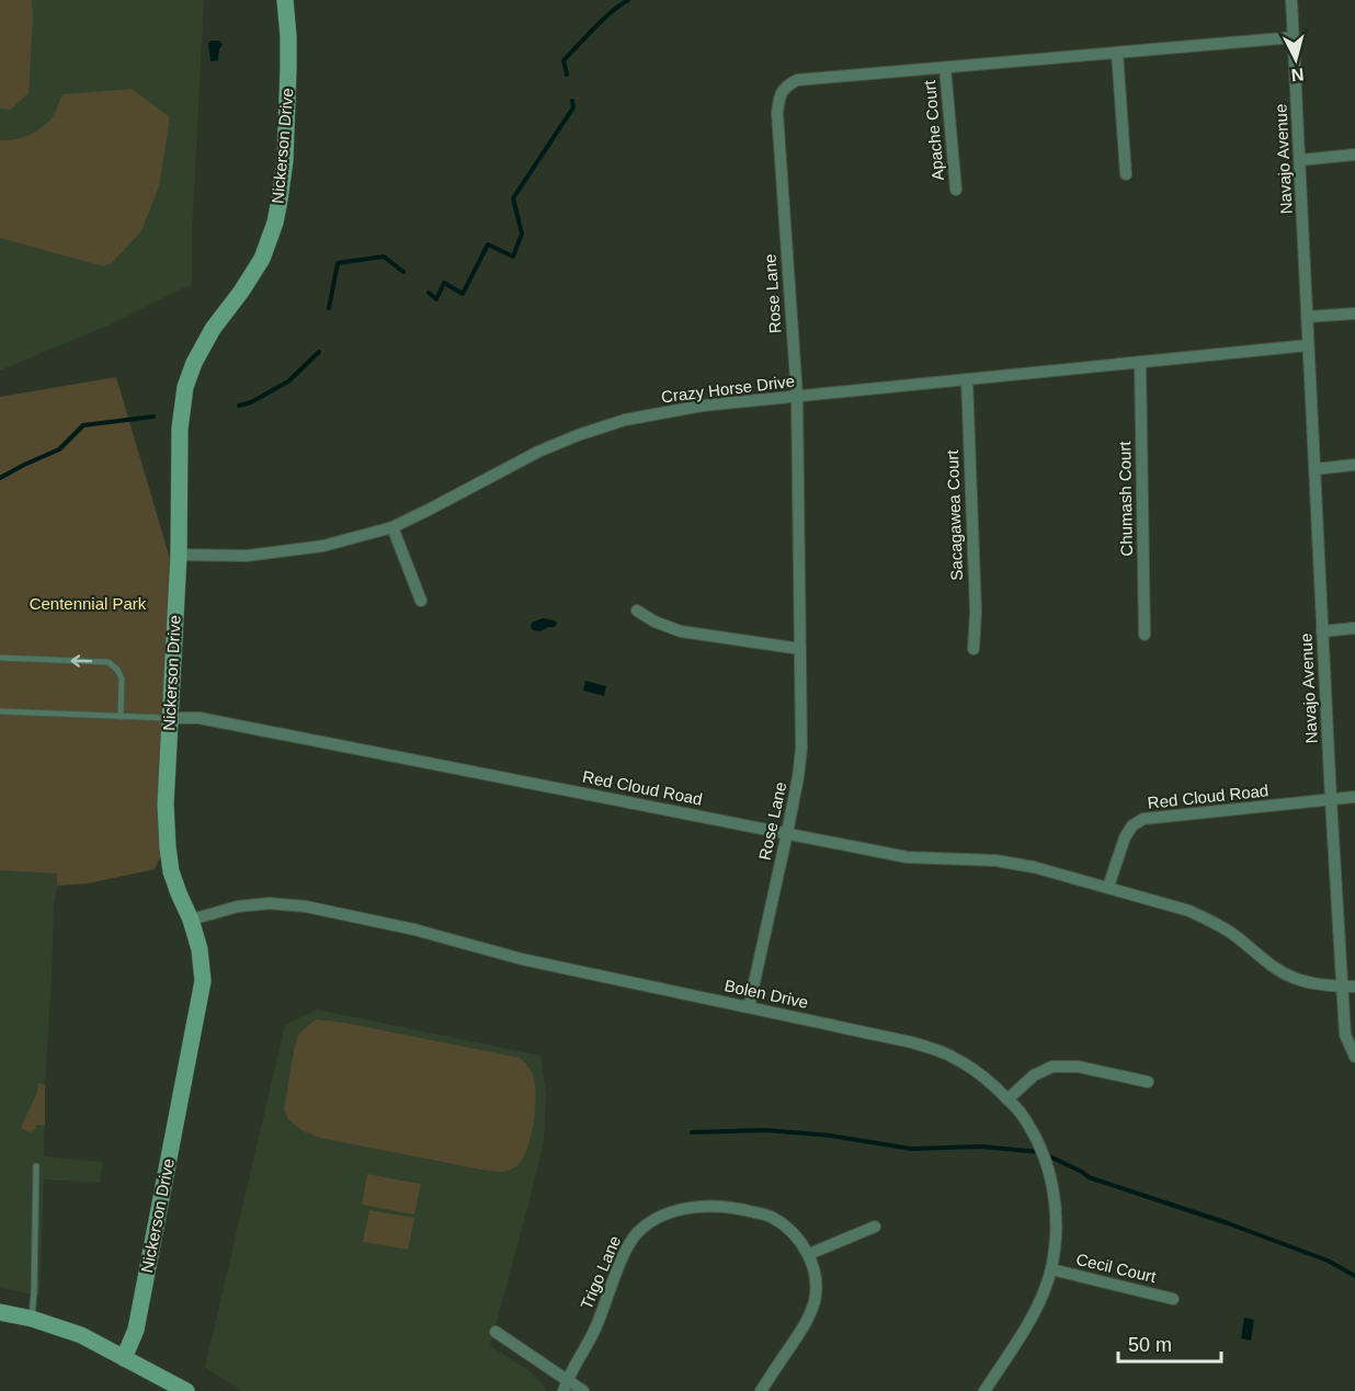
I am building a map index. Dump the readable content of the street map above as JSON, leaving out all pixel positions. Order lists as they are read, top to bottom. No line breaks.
{"streets":{"street":["Apache Court","Nickerson Drive","Navajo Avenue","Rose Lane","Crazy Horse Drive","Chumash Court","Sacagawea Court","Red Cloud Road","Bolen Drive","Cecil Court","Trigo Lane"]},"crossings":[["Apache Court","Rose Lane"],["Nickerson Drive","Crazy Horse Drive"],["Nickerson Drive","Red Cloud Road"],["Nickerson Drive","Bolen Drive"],["Navajo Avenue","Rose Lane"],["Navajo Avenue","Crazy Horse Drive"],["Navajo Avenue","Red Cloud Road"],["Rose Lane","Crazy Horse Drive"],["Rose Lane","Red Cloud Road"],["Rose Lane","Bolen Drive"],["Crazy Horse Drive","Chumash Court"],["Crazy Horse Drive","Sacagawea Court"],["Bolen Drive","Cecil Court"]],"parks":["Centennial Park"],"scale_bar":"50 m","north":"bottom"}
